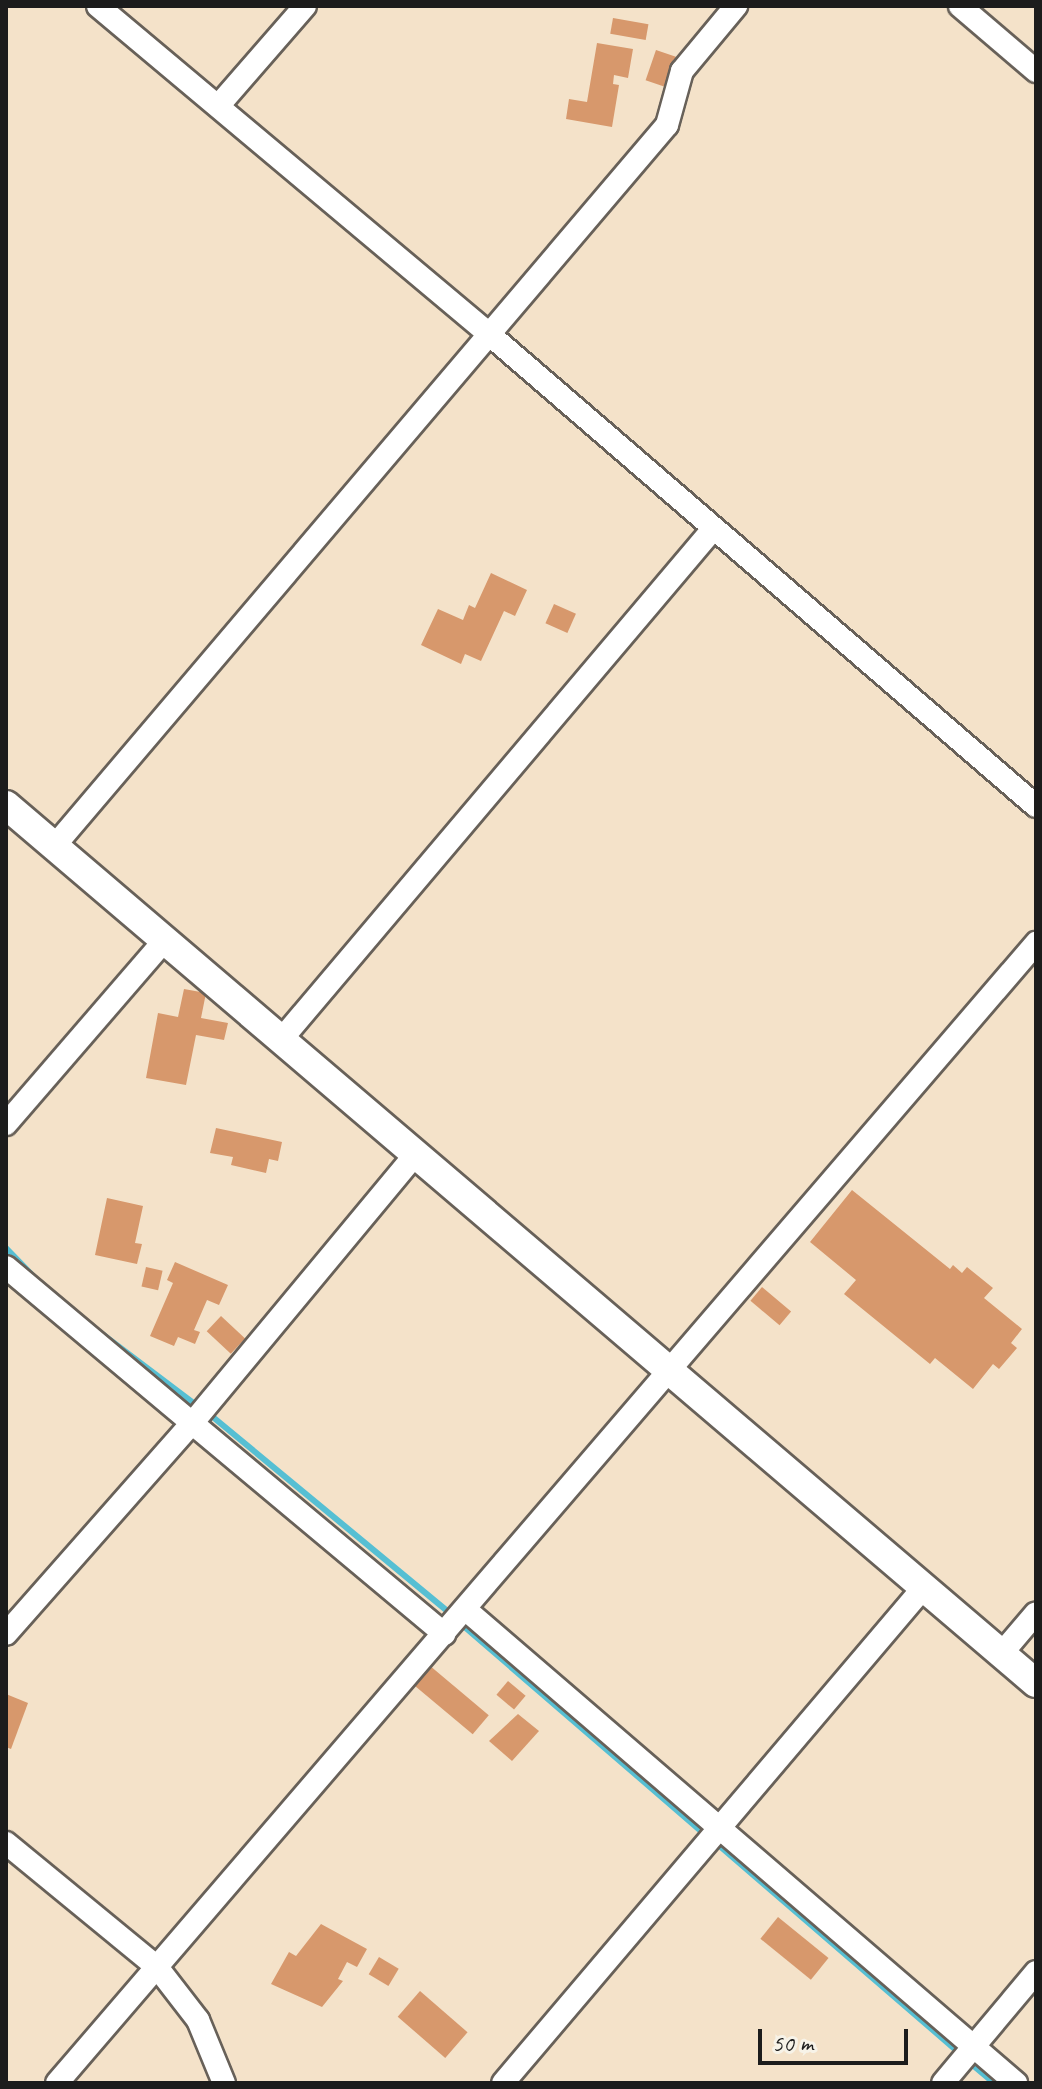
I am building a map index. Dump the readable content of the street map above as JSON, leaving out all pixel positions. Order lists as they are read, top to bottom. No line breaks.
{"scale_bar":"50 m"}
